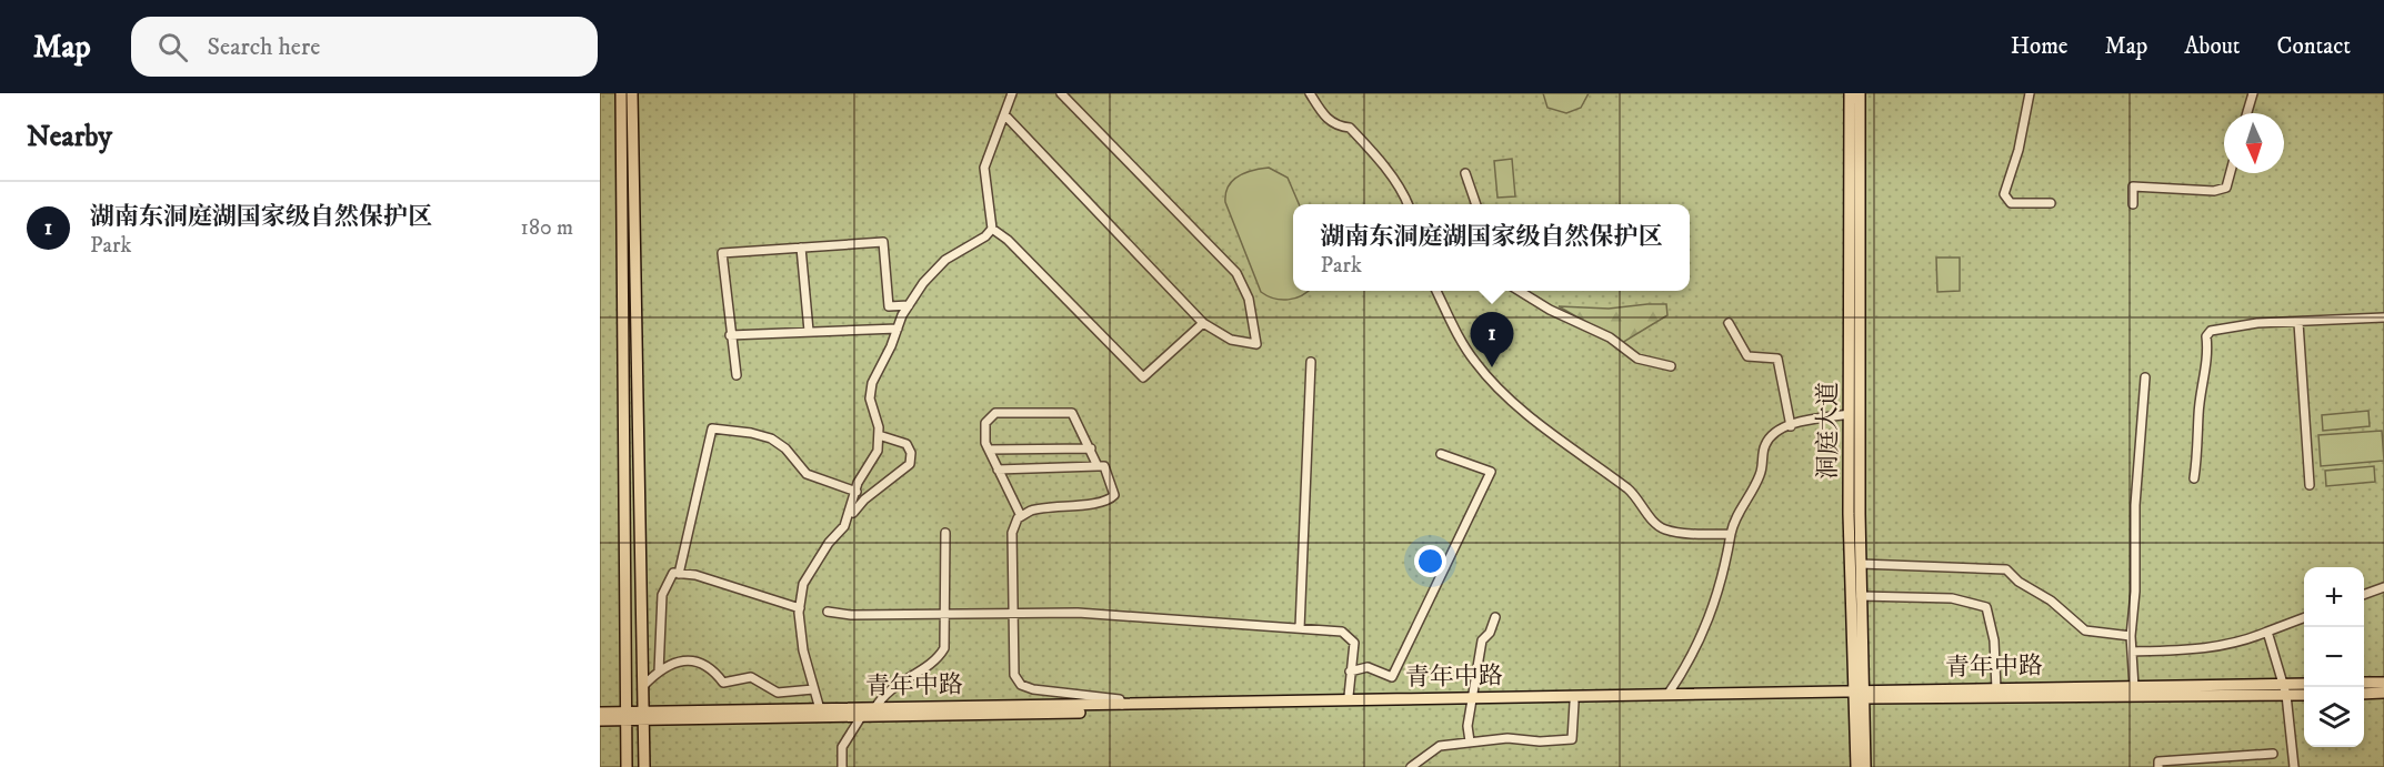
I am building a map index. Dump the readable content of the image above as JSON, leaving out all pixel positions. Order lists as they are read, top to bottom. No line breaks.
{"streets":{"main road":["洞庭大道","青年中路"]},"crossings":[["洞庭大道","青年中路"]],"north":"bottom","page":{"header":"Map","search":"Search here","nav":["Home","Map","About","Contact"],"heading":"Nearby","list":[{"mark":"1","name":"湖南东洞庭湖国家级自然保护区","note":"Park","value":"180 m"}],"popup":["湖南东洞庭湖国家级自然保护区","Park"],"pins":"1","map_buttons":["+","−"]}}
